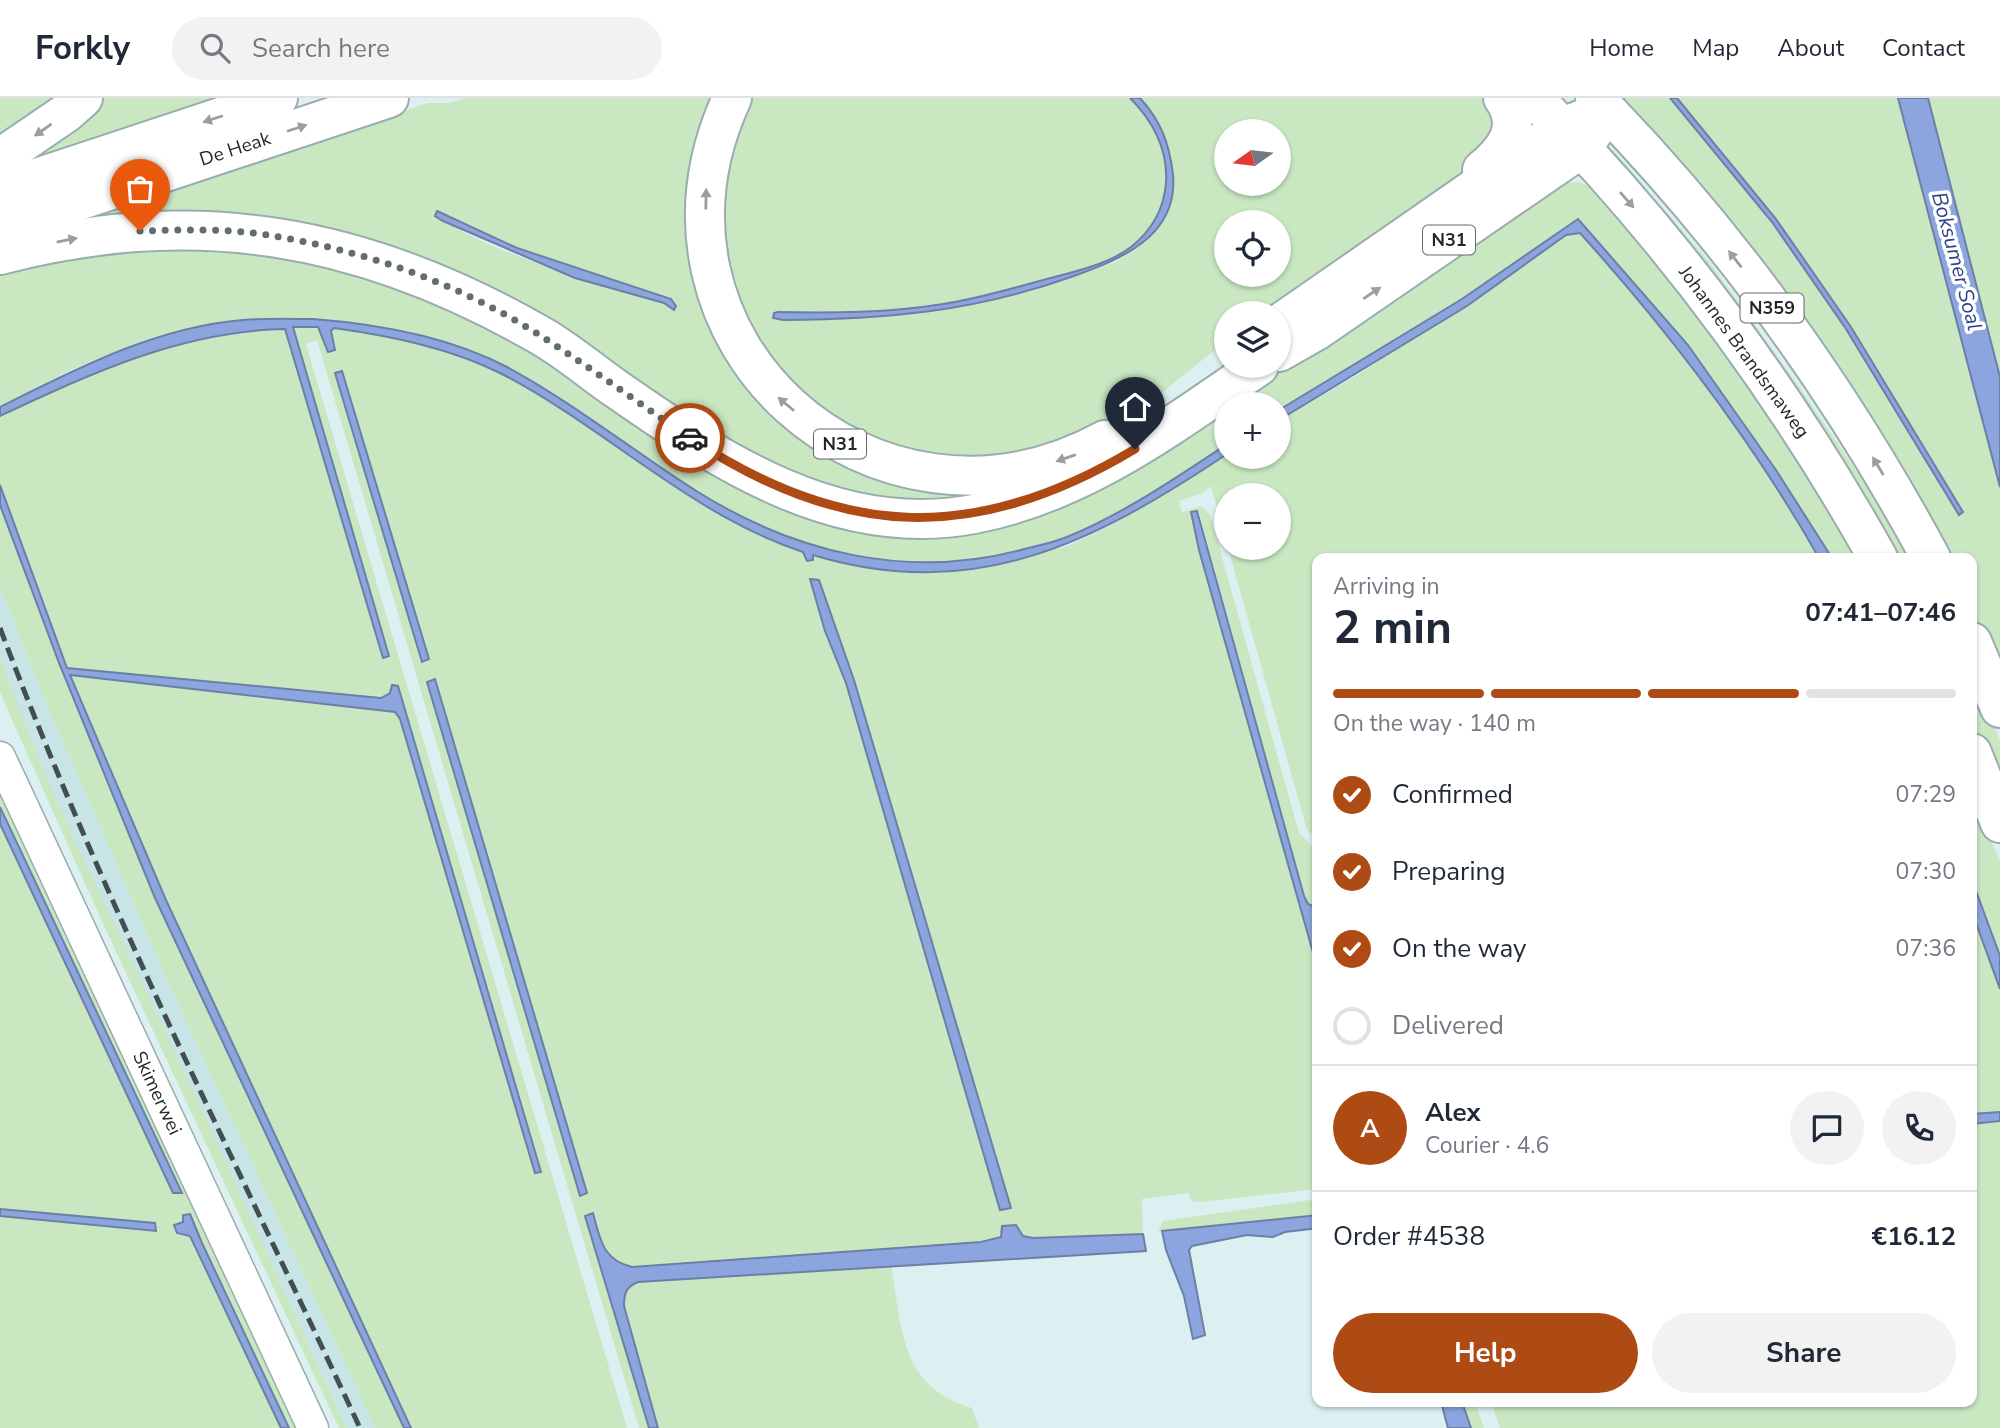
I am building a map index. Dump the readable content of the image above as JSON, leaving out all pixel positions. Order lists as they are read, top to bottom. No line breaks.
{"streets":{"highway":["De Heak","N31","N359","Johannes Brandsmaweg"],"street":["Skimerwei"]},"crossings":[["N31","Johannes Brandsmaweg"]],"water":["Boksumer Soal"],"north":"left","page":{"header":"Forkly","search":"Search here","nav":["Home","Map","About","Contact"],"map_buttons":["+","−"],"heading":["2 min","Arriving in","07:41–07:46"],"panel":["Alex","Courier · 4.6","Order #4538","€16.12"],"bar":"On the way · 140 m","list":[["Confirmed","07:29"],["Preparing","07:30"],["On the way","07:36"],"Delivered"],"round":"A","buttons":["Help","Share"]}}
